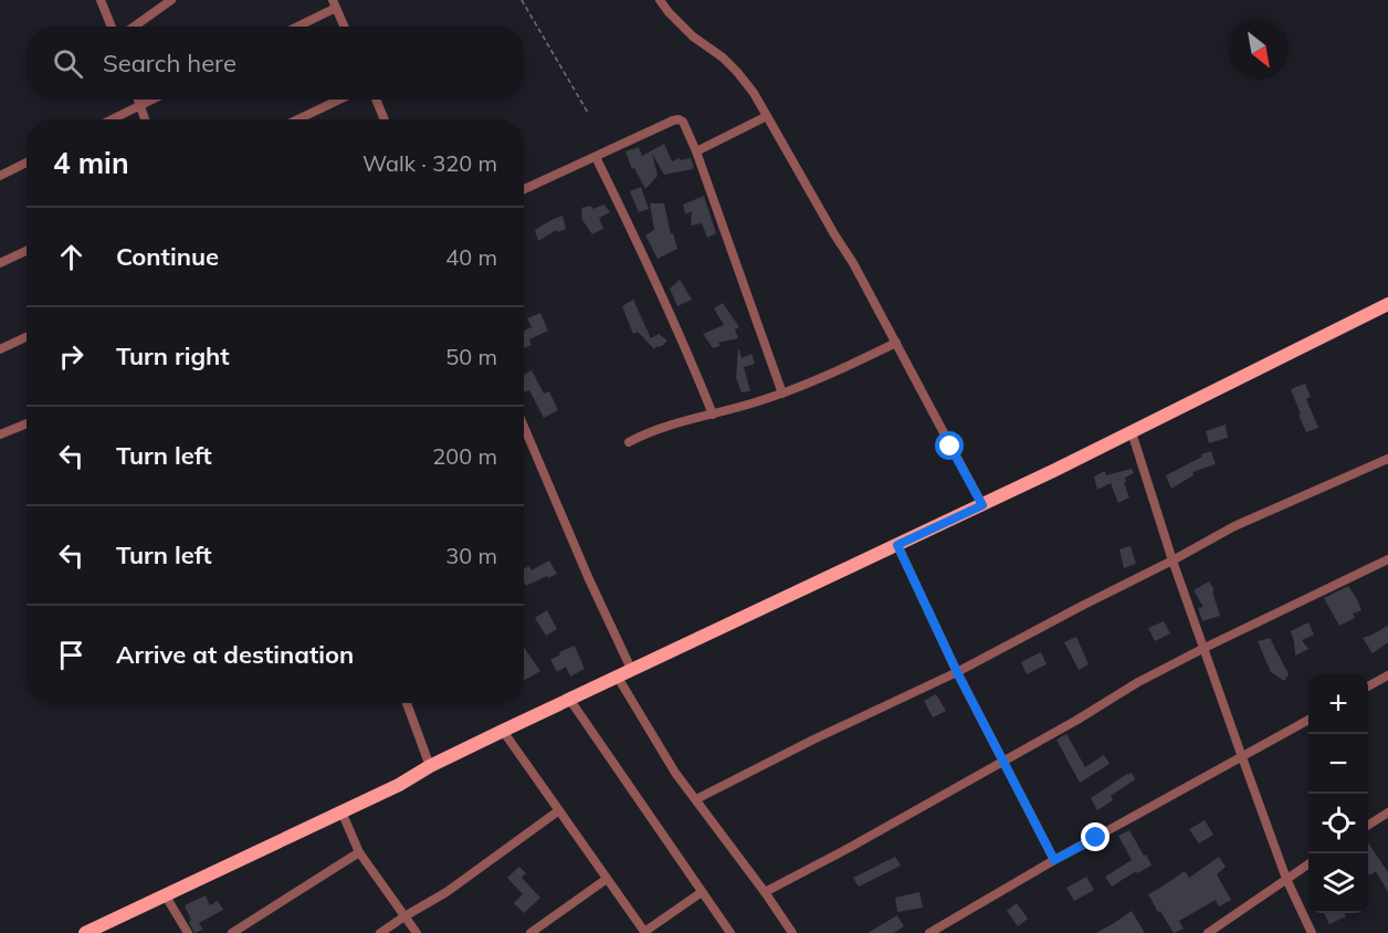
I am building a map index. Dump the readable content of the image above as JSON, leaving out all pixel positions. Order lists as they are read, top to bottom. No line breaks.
{"north":"bottom right","page":{"search":"Search here","heading":["4 min","Walk · 320 m"],"list":[["Continue","40 m"],["Turn right","50 m"],["Turn left","200 m"],["Turn left","30 m"],"Arrive at destination"],"map_buttons":["+","−"]}}
